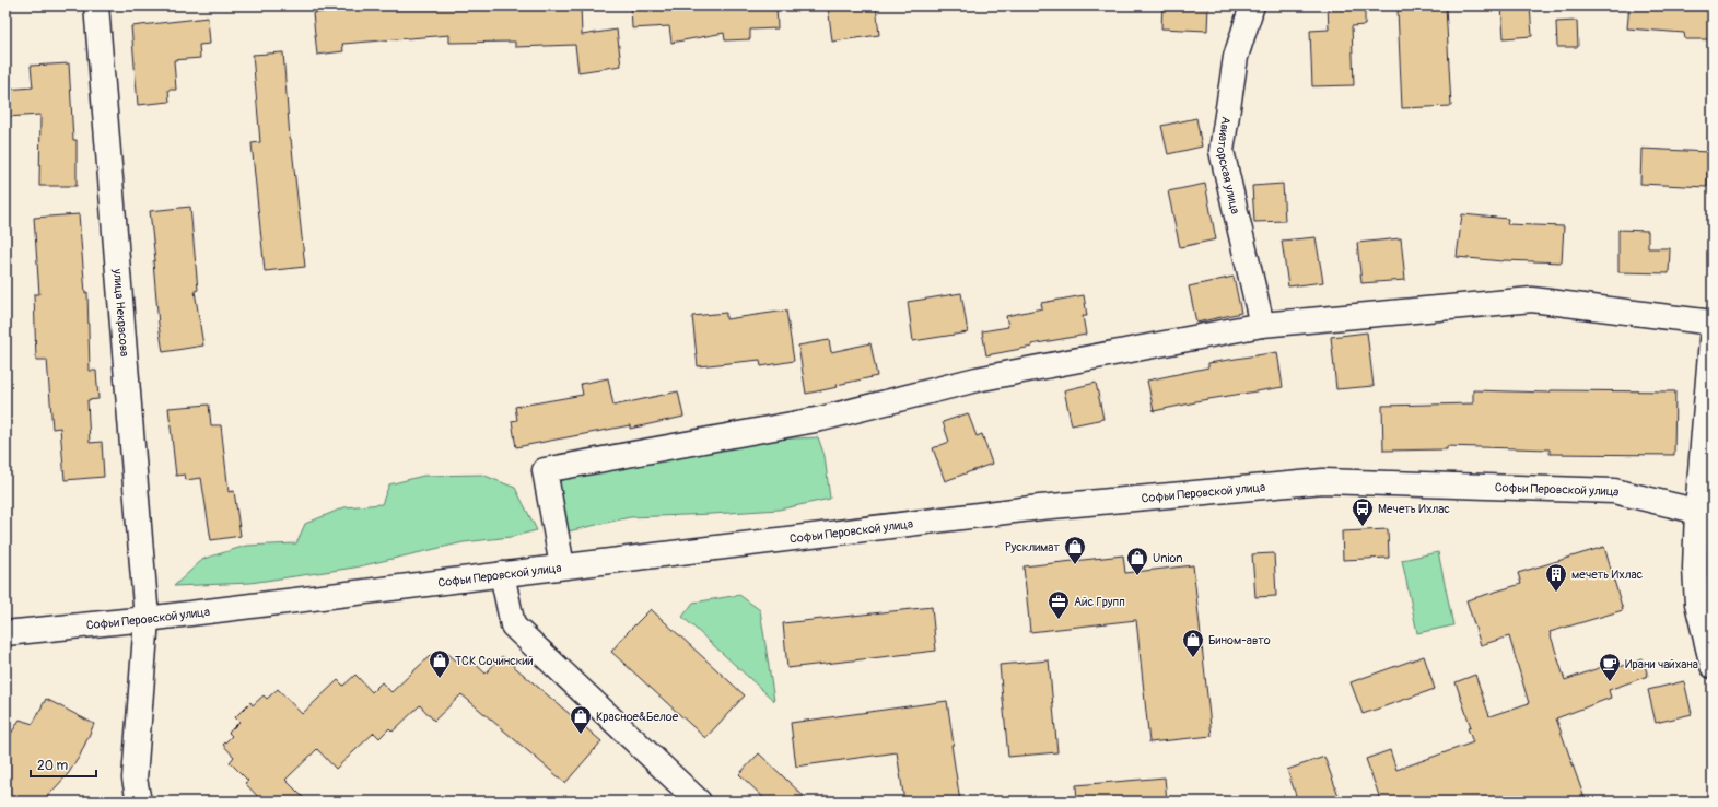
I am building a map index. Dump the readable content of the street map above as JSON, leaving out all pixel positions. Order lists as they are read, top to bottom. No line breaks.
{"streets":{"street":["Авиаторская улица","улица Некрасова","Софьи Перовской улица"]},"crossings":[["улица Некрасова","Софьи Перовской улица"]],"places":{"bus stop":["Мечеть Ихлас"],"shop":["Русклимат","Union","Бином-авто","ТСК Сочинский","Красное&Белое"],"building":["мечеть Ихлас"],"office":["Айс Групп"],"cafe":["Ирани чайхана"]},"scale_bar":"20 m"}
